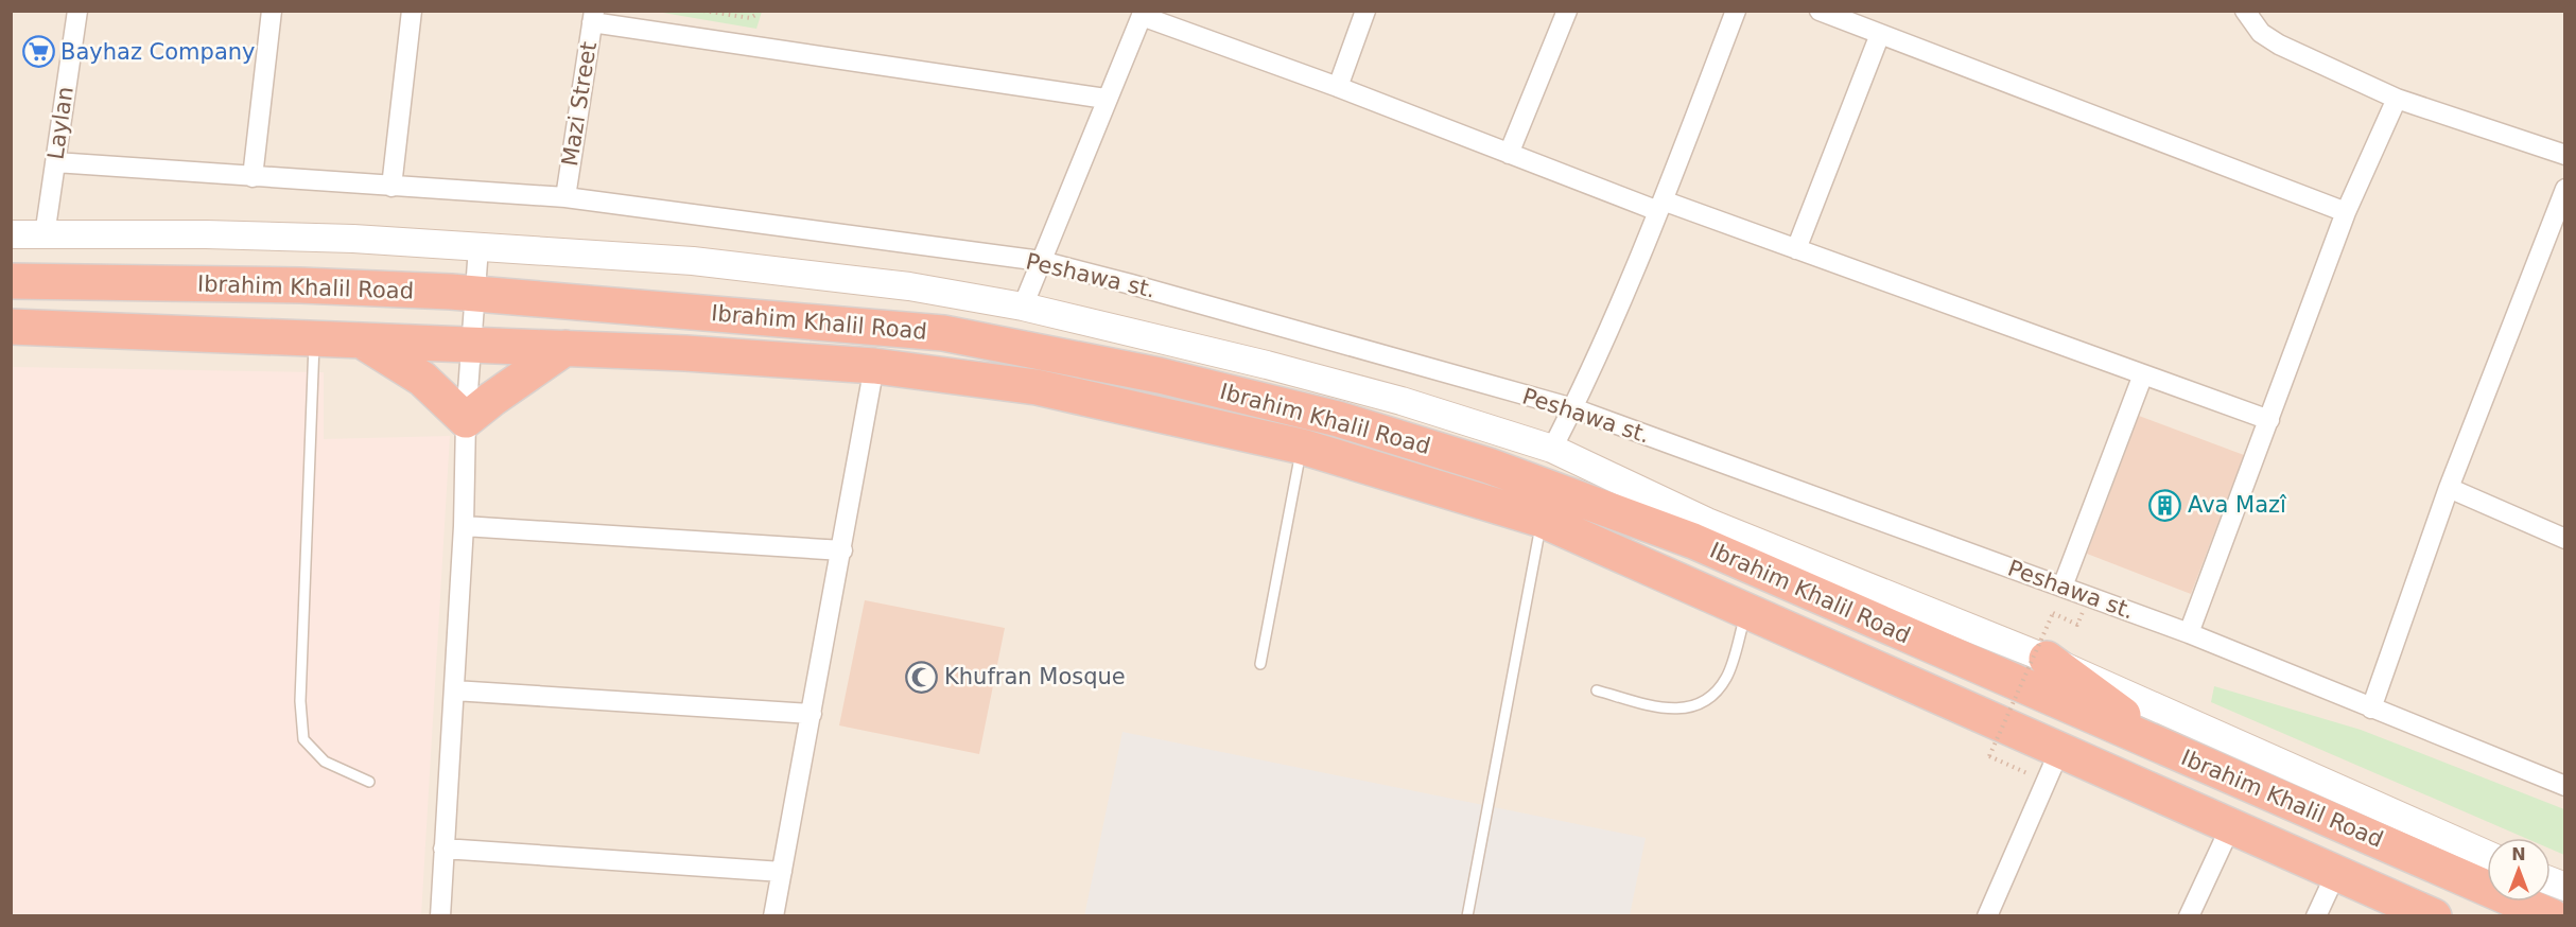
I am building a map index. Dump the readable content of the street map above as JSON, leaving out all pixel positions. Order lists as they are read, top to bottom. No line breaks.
{"streets":{"highway":["Ibrahim Khalil Road"],"street":["Mazi Street","Laylan","Peshawa st."]},"crossings":[["Mazi Street","Peshawa st."],["Laylan","Peshawa st."],["Laylan","Ibrahim Khalil Road"]],"places":{"supermarket":["Bayhaz Company"],"building":["Ava Mazî"],"mosque":["Khufran Mosque"]},"north":"top"}
